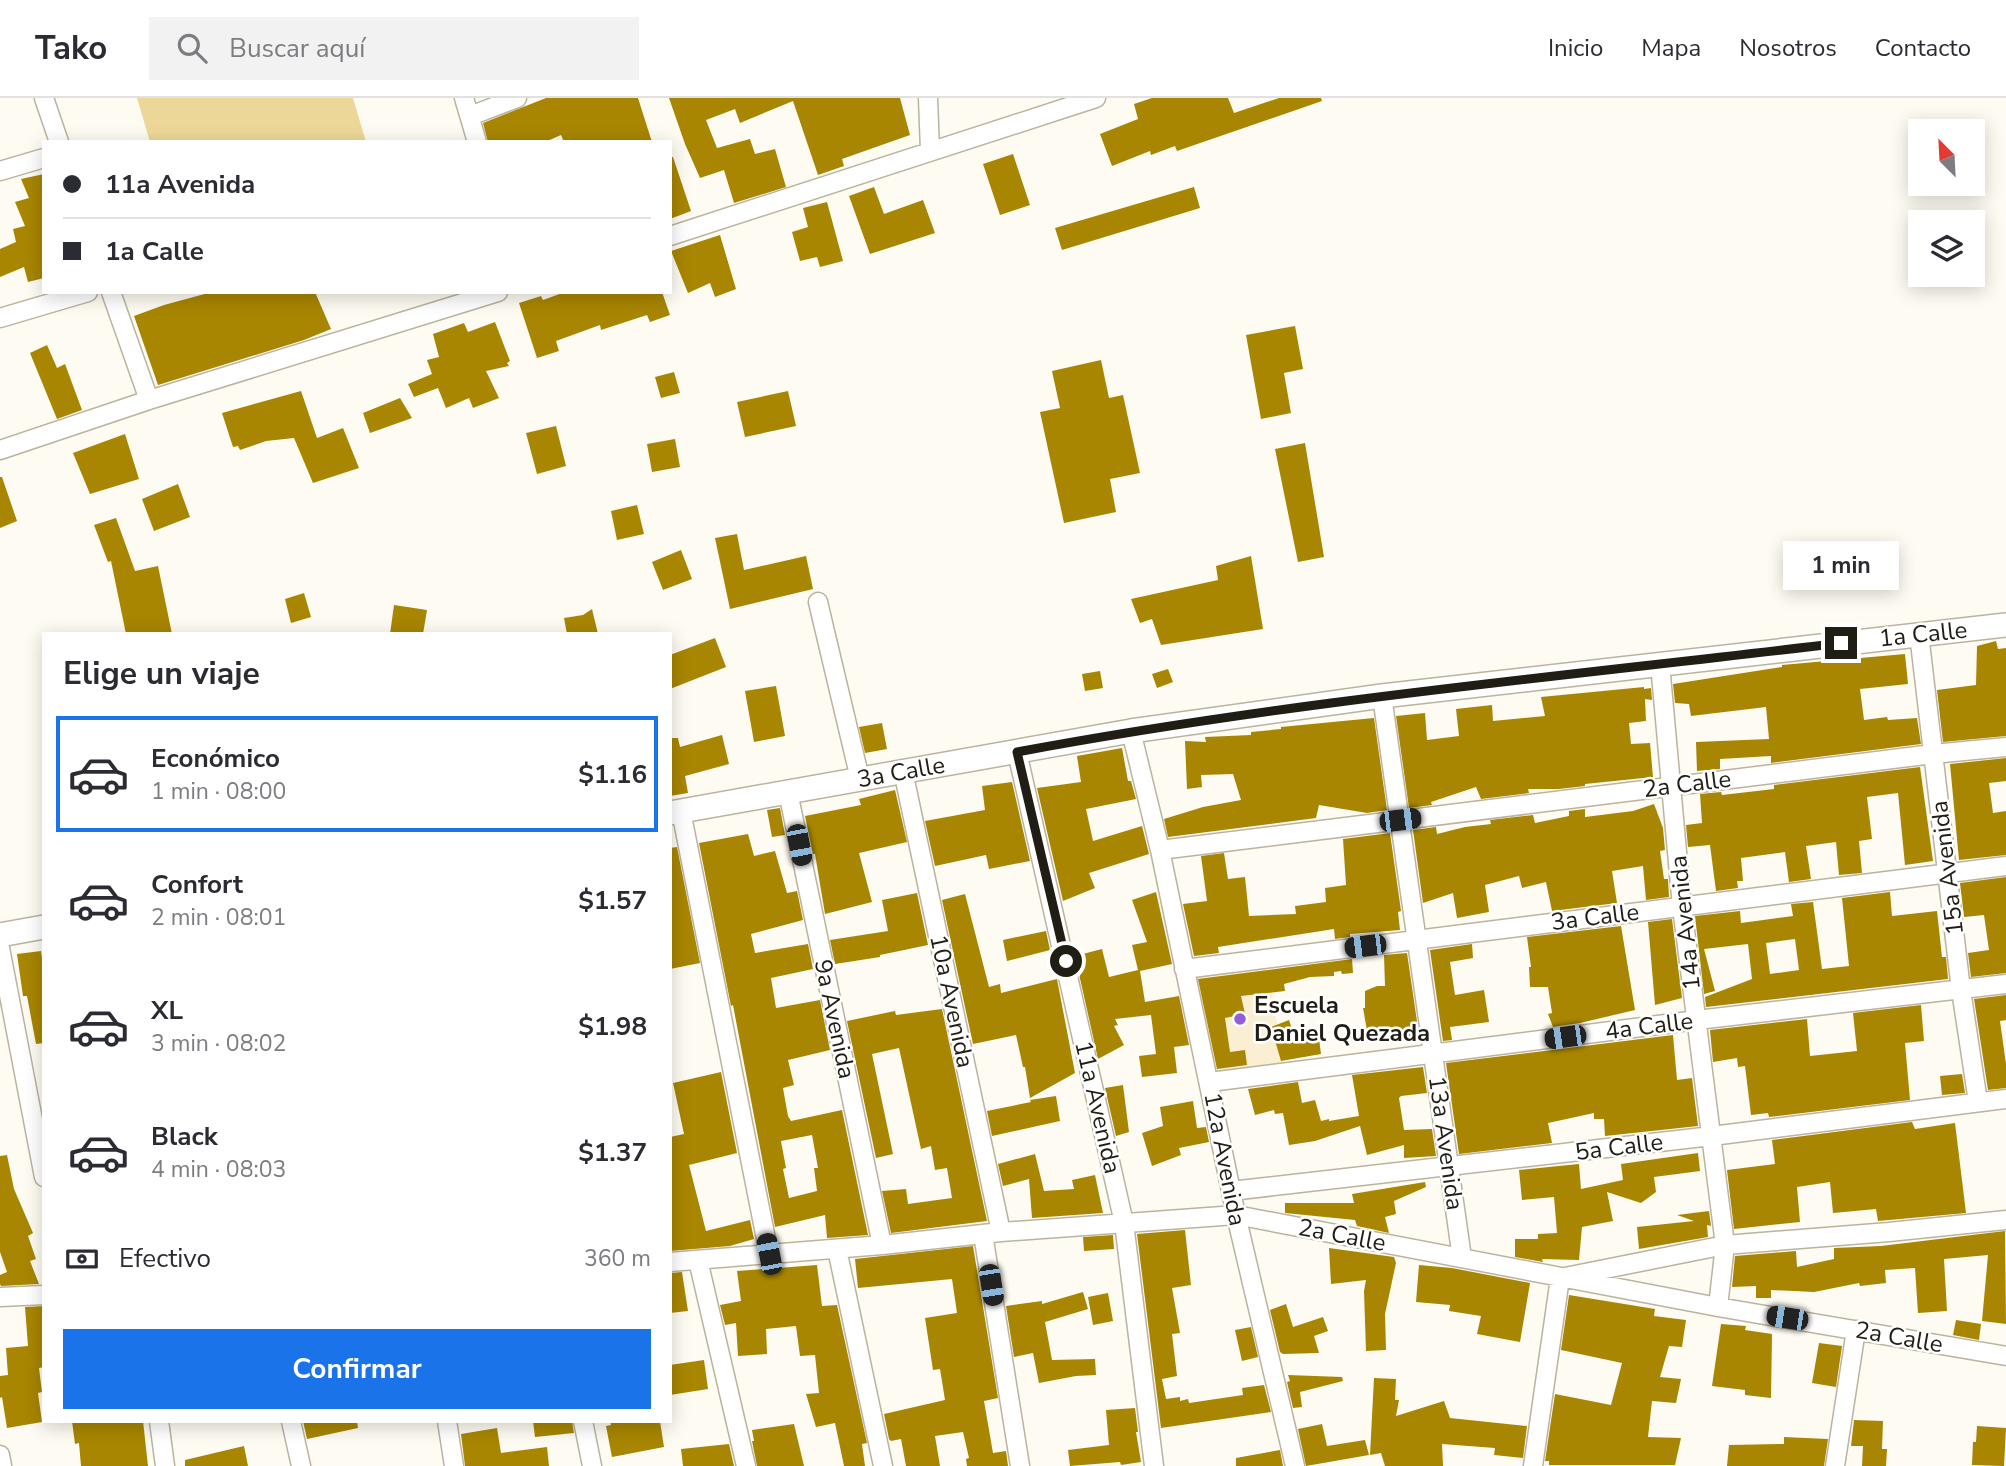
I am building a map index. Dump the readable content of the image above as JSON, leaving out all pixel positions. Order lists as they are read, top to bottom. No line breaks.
{"streets":{"street":["1a Calle","3a Calle","2a Calle","15a Avenida","14a Avenida","10a Avenida","9a Avenida","4a Calle","11a Avenida","13a Avenida","5a Calle","12a Avenida"]},"crossings":[["1a Calle","3a Calle"],["1a Calle","15a Avenida"],["1a Calle","14a Avenida"],["1a Calle","13a Avenida"],["1a Calle","12a Avenida"],["3a Calle","15a Avenida"],["3a Calle","14a Avenida"],["3a Calle","10a Avenida"],["3a Calle","9a Avenida"],["3a Calle","11a Avenida"],["3a Calle","13a Avenida"],["3a Calle","12a Avenida"],["2a Calle","15a Avenida"],["2a Calle","14a Avenida"],["2a Calle","10a Avenida"],["2a Calle","9a Avenida"],["2a Calle","11a Avenida"],["2a Calle","13a Avenida"],["2a Calle","12a Avenida"],["15a Avenida","4a Calle"],["15a Avenida","5a Calle"],["14a Avenida","4a Calle"],["14a Avenida","5a Calle"],["4a Calle","13a Avenida"],["4a Calle","12a Avenida"],["13a Avenida","5a Calle"],["5a Calle","12a Avenida"]],"places":["Escuela Daniel Quezada"],"north":"top left","page":{"header":"Tako","search":"Buscar aquí","nav":["Inicio","Mapa","Nosotros","Contacto"],"banner":["11a Avenida","1a Calle"],"bubble":"1 min","heading":"Elige un viaje","list":[{"name":"Económico","note":"1 min · 08:00","value":"$1.16"},{"name":"Confort","note":"2 min · 08:01","value":"$1.57"},{"name":"XL","note":"3 min · 08:02","value":"$1.98"},{"name":"Black","note":"4 min · 08:03","value":"$1.37"}],"pay":["Efectivo","360 m"],"buttons":"Confirmar"}}
